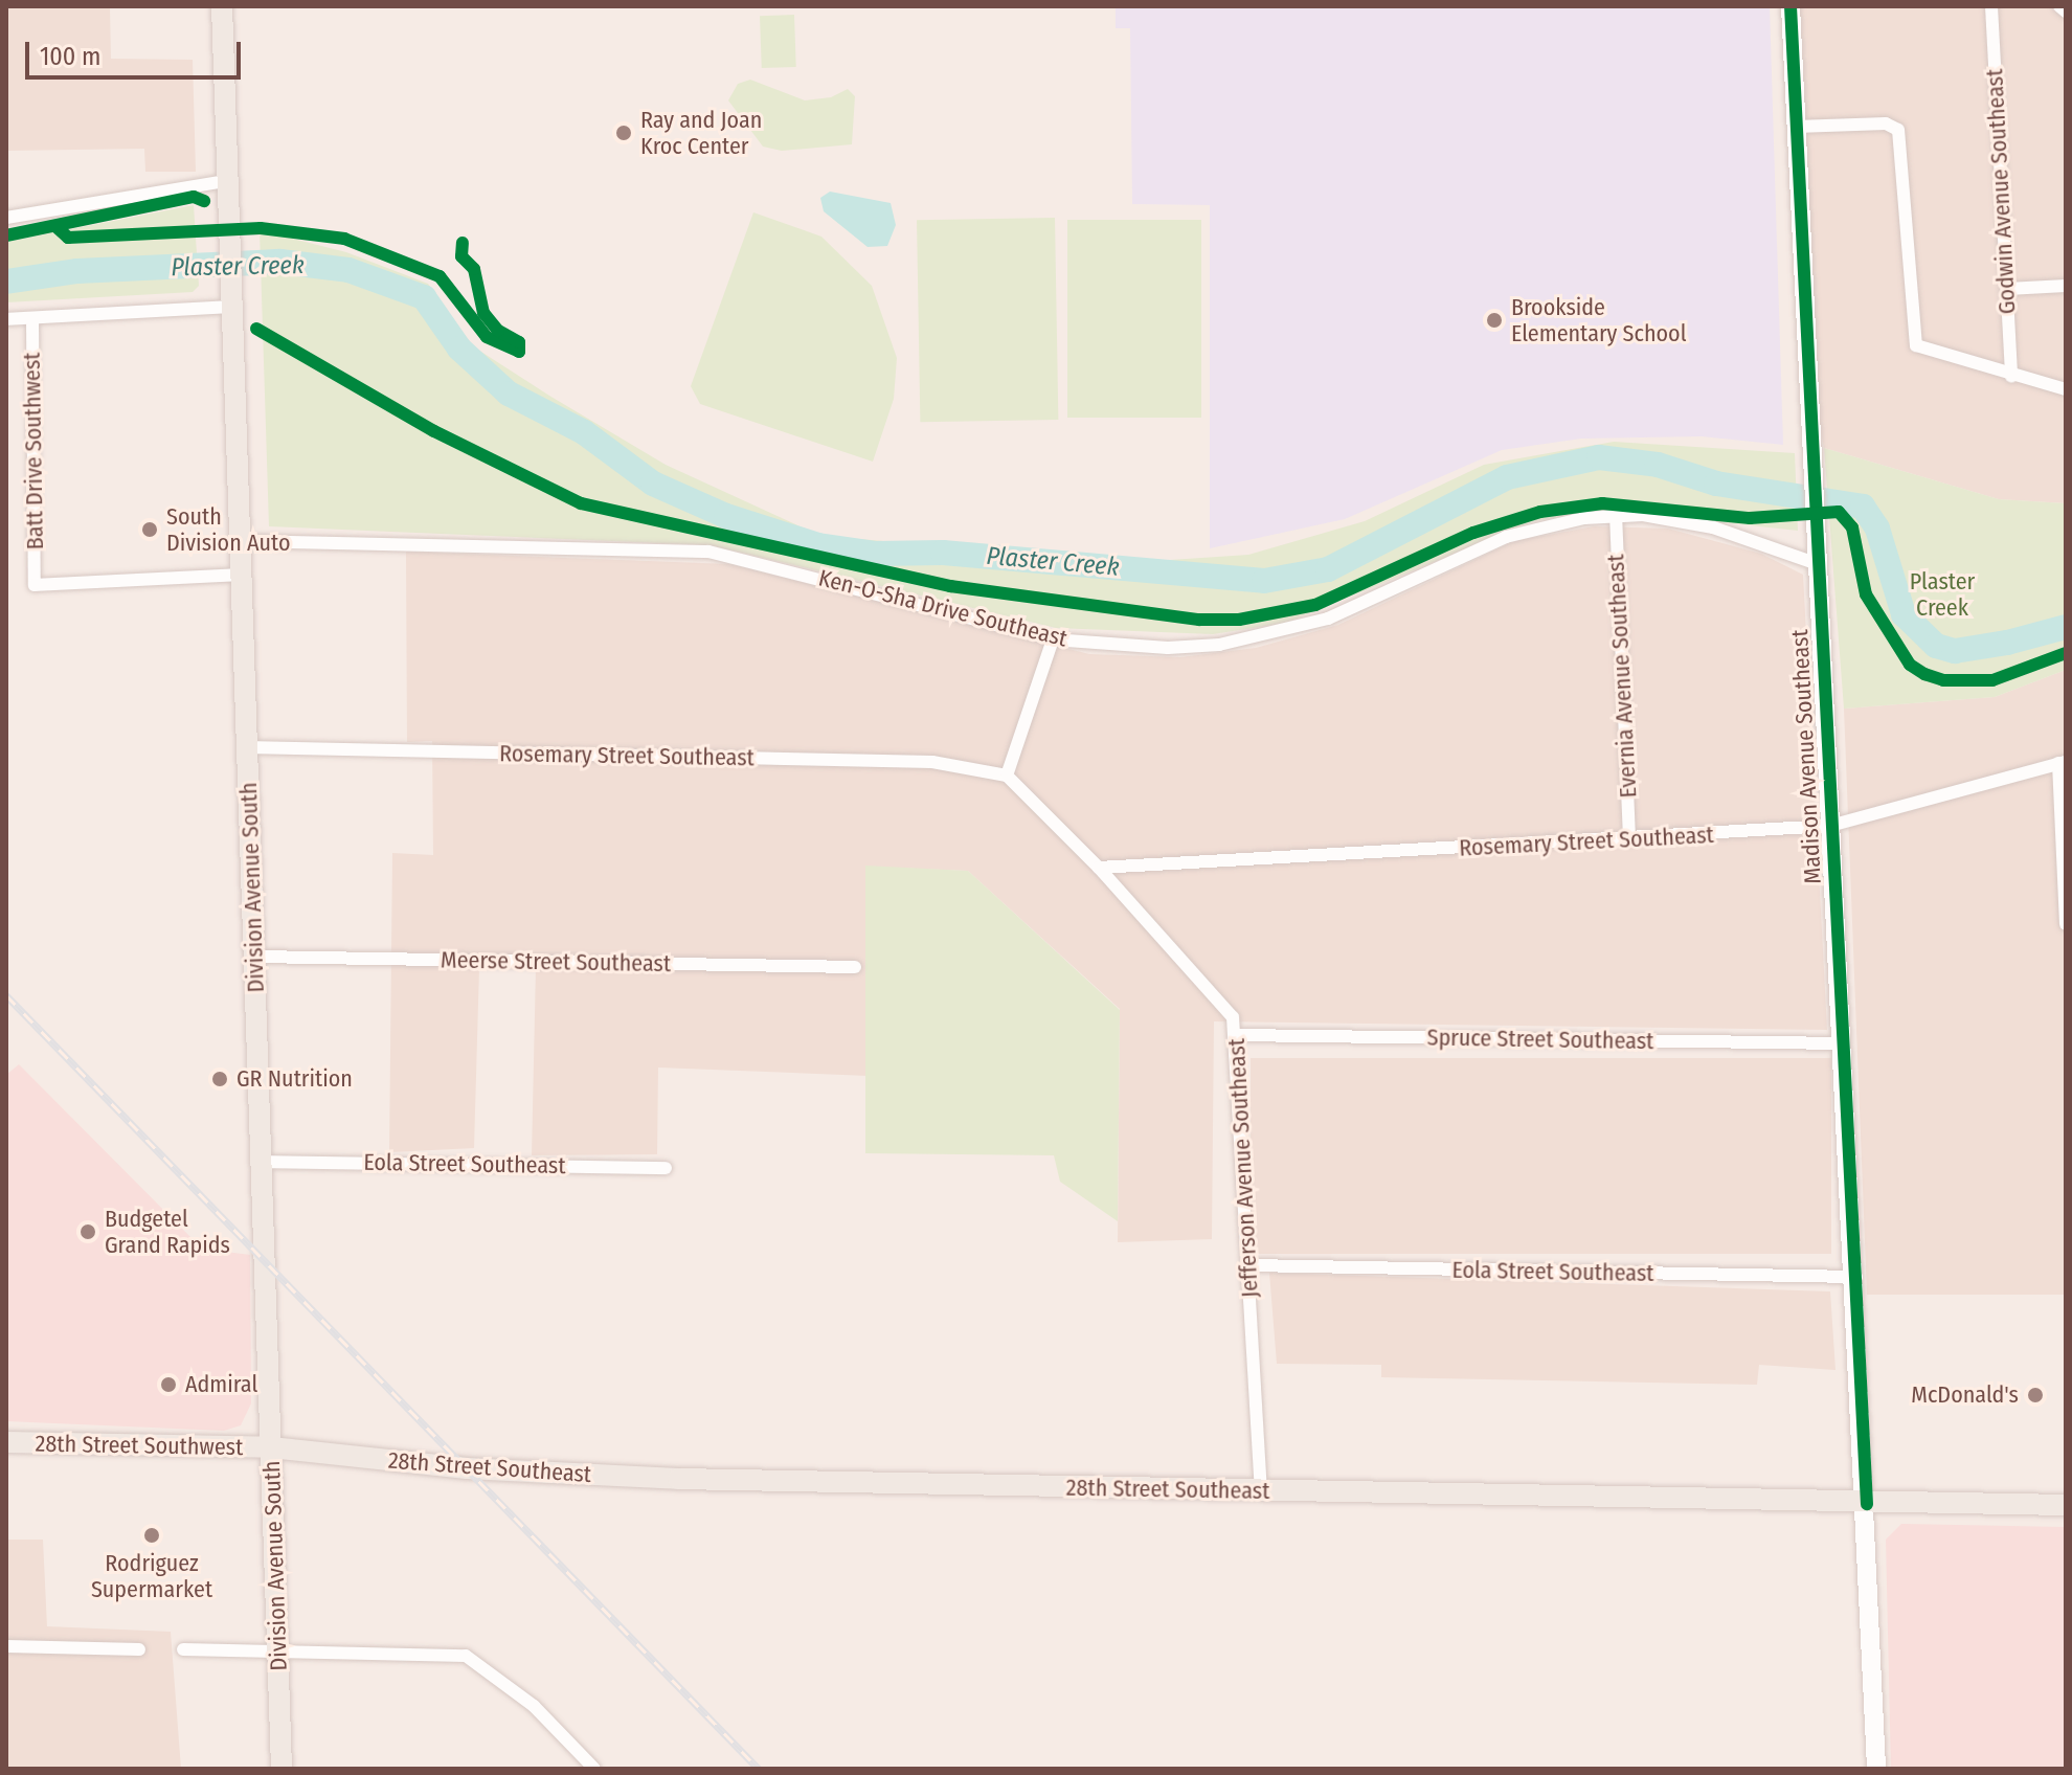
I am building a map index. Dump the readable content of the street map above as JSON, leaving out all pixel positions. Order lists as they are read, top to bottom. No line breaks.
{"streets":{"main road":["Division Avenue South","28th Street Southwest","28th Street Southeast"],"street":["Godwin Avenue Southeast","Batt Drive Southwest","Ken-O-Sha Drive Southeast","Evernia Avenue Southeast","Rosemary Street Southeast","Madison Avenue Southeast","Meerse Street Southeast","Spruce Street Southeast","Eola Street Southeast","Jefferson Avenue Southeast"]},"crossings":[["Batt Drive Southwest","Division Avenue South"],["Ken-O-Sha Drive Southeast","Evernia Avenue Southeast"],["Ken-O-Sha Drive Southeast","Madison Avenue Southeast"],["Ken-O-Sha Drive Southeast","Division Avenue South"],["Evernia Avenue Southeast","Rosemary Street Southeast"],["Rosemary Street Southeast","Madison Avenue Southeast"],["Rosemary Street Southeast","Division Avenue South"],["Rosemary Street Southeast","Jefferson Avenue Southeast"],["Madison Avenue Southeast","Spruce Street Southeast"],["Madison Avenue Southeast","Eola Street Southeast"],["Madison Avenue Southeast","28th Street Southeast"],["Division Avenue South","Meerse Street Southeast"],["Division Avenue South","Eola Street Southeast"],["Division Avenue South","28th Street Southwest"],["Division Avenue South","28th Street Southeast"],["Spruce Street Southeast","Jefferson Avenue Southeast"],["Eola Street Southeast","Jefferson Avenue Southeast"],["Jefferson Avenue Southeast","28th Street Southeast"],["28th Street Southwest","28th Street Southeast"]],"water":["Plaster Creek"],"parks":["Plaster Creek"],"places":["Ray and Joan Kroc Center","Brookside Elementary School","South Division Auto","GR Nutrition","Budgetel Grand Rapids","Admiral","McDonald's","Rodriguez Supermarket"],"scale_bar":"100 m"}
